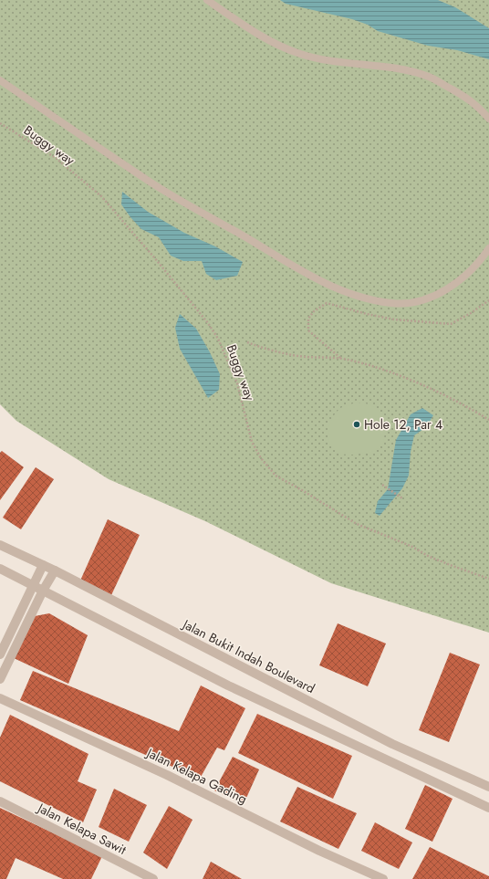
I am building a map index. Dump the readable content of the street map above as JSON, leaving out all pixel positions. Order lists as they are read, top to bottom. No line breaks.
{"streets":{"street":["Jalan Bukit Indah Boulevard","Jalan Kelapa Gading","Jalan Kelapa Sawit"],"path":["Buggy way"]},"places":["Hole 12, Par 4"]}
